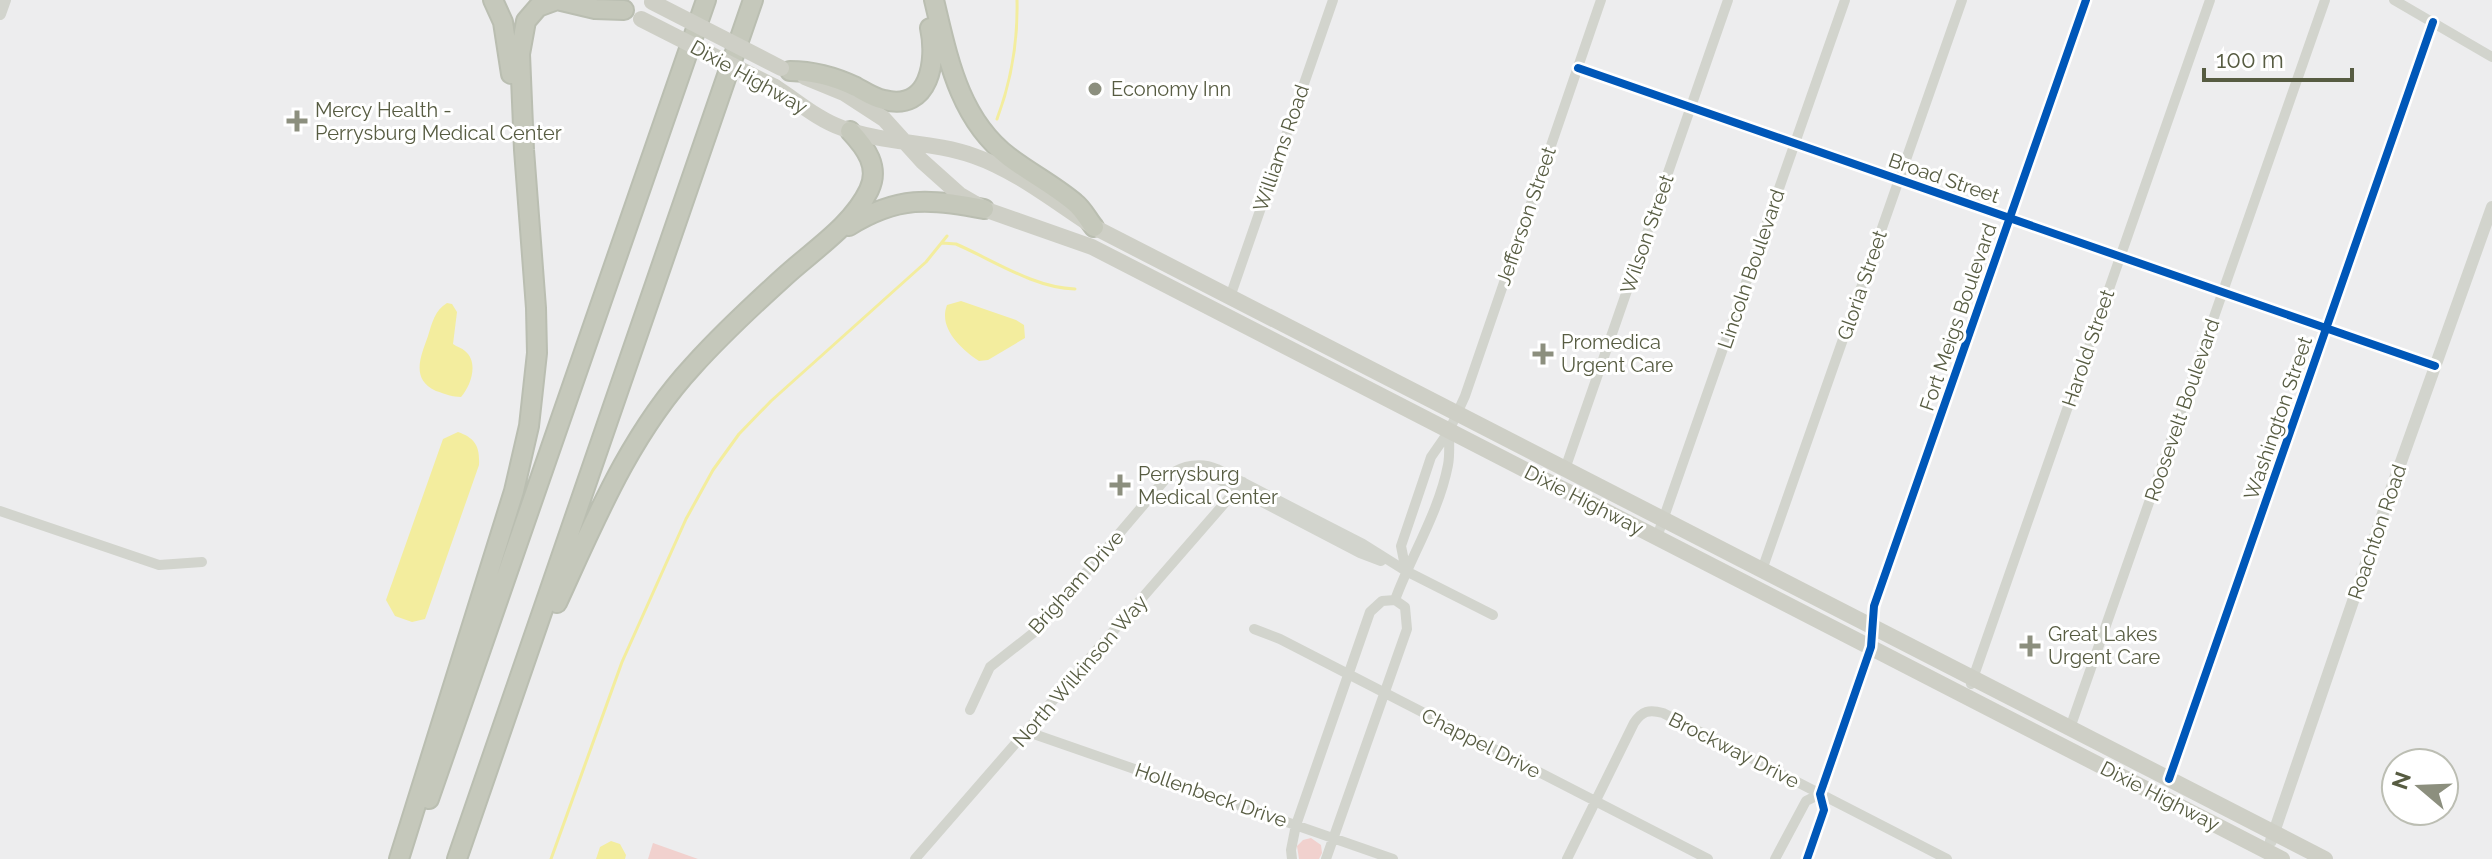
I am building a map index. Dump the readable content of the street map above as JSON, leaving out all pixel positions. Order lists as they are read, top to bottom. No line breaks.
{"streets":{"main road":["Dixie Highway"],"street":["Williams Road","Broad Street","Jefferson Street","Wilson Street","Lincoln Boulevard","Gloria Street","Fort Meigs Boulevard","Harold Street","Roosevelt Boulevard","Washington Street","Roachton Road","Brigham Drive","North Wilkinson Way","Chappel Drive","Brockway Drive","Hollenbeck Drive"]},"crossings":[["Dixie Highway","Williams Road"],["Dixie Highway","Jefferson Street"],["Dixie Highway","Wilson Street"],["Dixie Highway","Lincoln Boulevard"],["Dixie Highway","Gloria Street"],["Dixie Highway","Fort Meigs Boulevard"],["Dixie Highway","Harold Street"],["Dixie Highway","Roosevelt Boulevard"],["Dixie Highway","Washington Street"],["Dixie Highway","Roachton Road"],["Broad Street","Jefferson Street"],["Broad Street","Wilson Street"],["Broad Street","Lincoln Boulevard"],["Broad Street","Gloria Street"],["Broad Street","Fort Meigs Boulevard"],["Broad Street","Harold Street"],["Broad Street","Roosevelt Boulevard"],["Broad Street","Washington Street"],["Broad Street","Roachton Road"],["Fort Meigs Boulevard","Brockway Drive"],["Brigham Drive","North Wilkinson Way"],["North Wilkinson Way","Hollenbeck Drive"],["Chappel Drive","Brockway Drive"]],"places":{"other":["Economy Inn"],"health":["Mercy Health - Perrysburg Medical Center","Promedica Urgent Care","Perrysburg Medical Center","Great Lakes Urgent Care"]},"scale_bar":"100 m","north":"left"}
